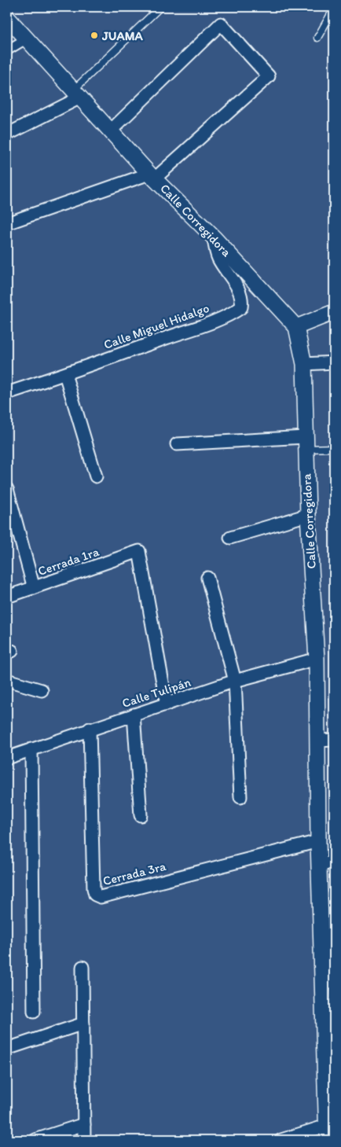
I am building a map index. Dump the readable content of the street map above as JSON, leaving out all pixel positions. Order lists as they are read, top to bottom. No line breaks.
{"streets":{"street":["Calle Corregidora","Calle Miguel Hidalgo","Cerrada 1ra","Calle Tulipán","Cerrada 3ra"]},"crossings":[["Calle Corregidora","Calle Miguel Hidalgo"],["Calle Corregidora","Calle Tulipán"],["Calle Corregidora","Cerrada 3ra"],["Cerrada 1ra","Calle Tulipán"],["Calle Tulipán","Cerrada 3ra"]],"places":["JUAMA"]}
